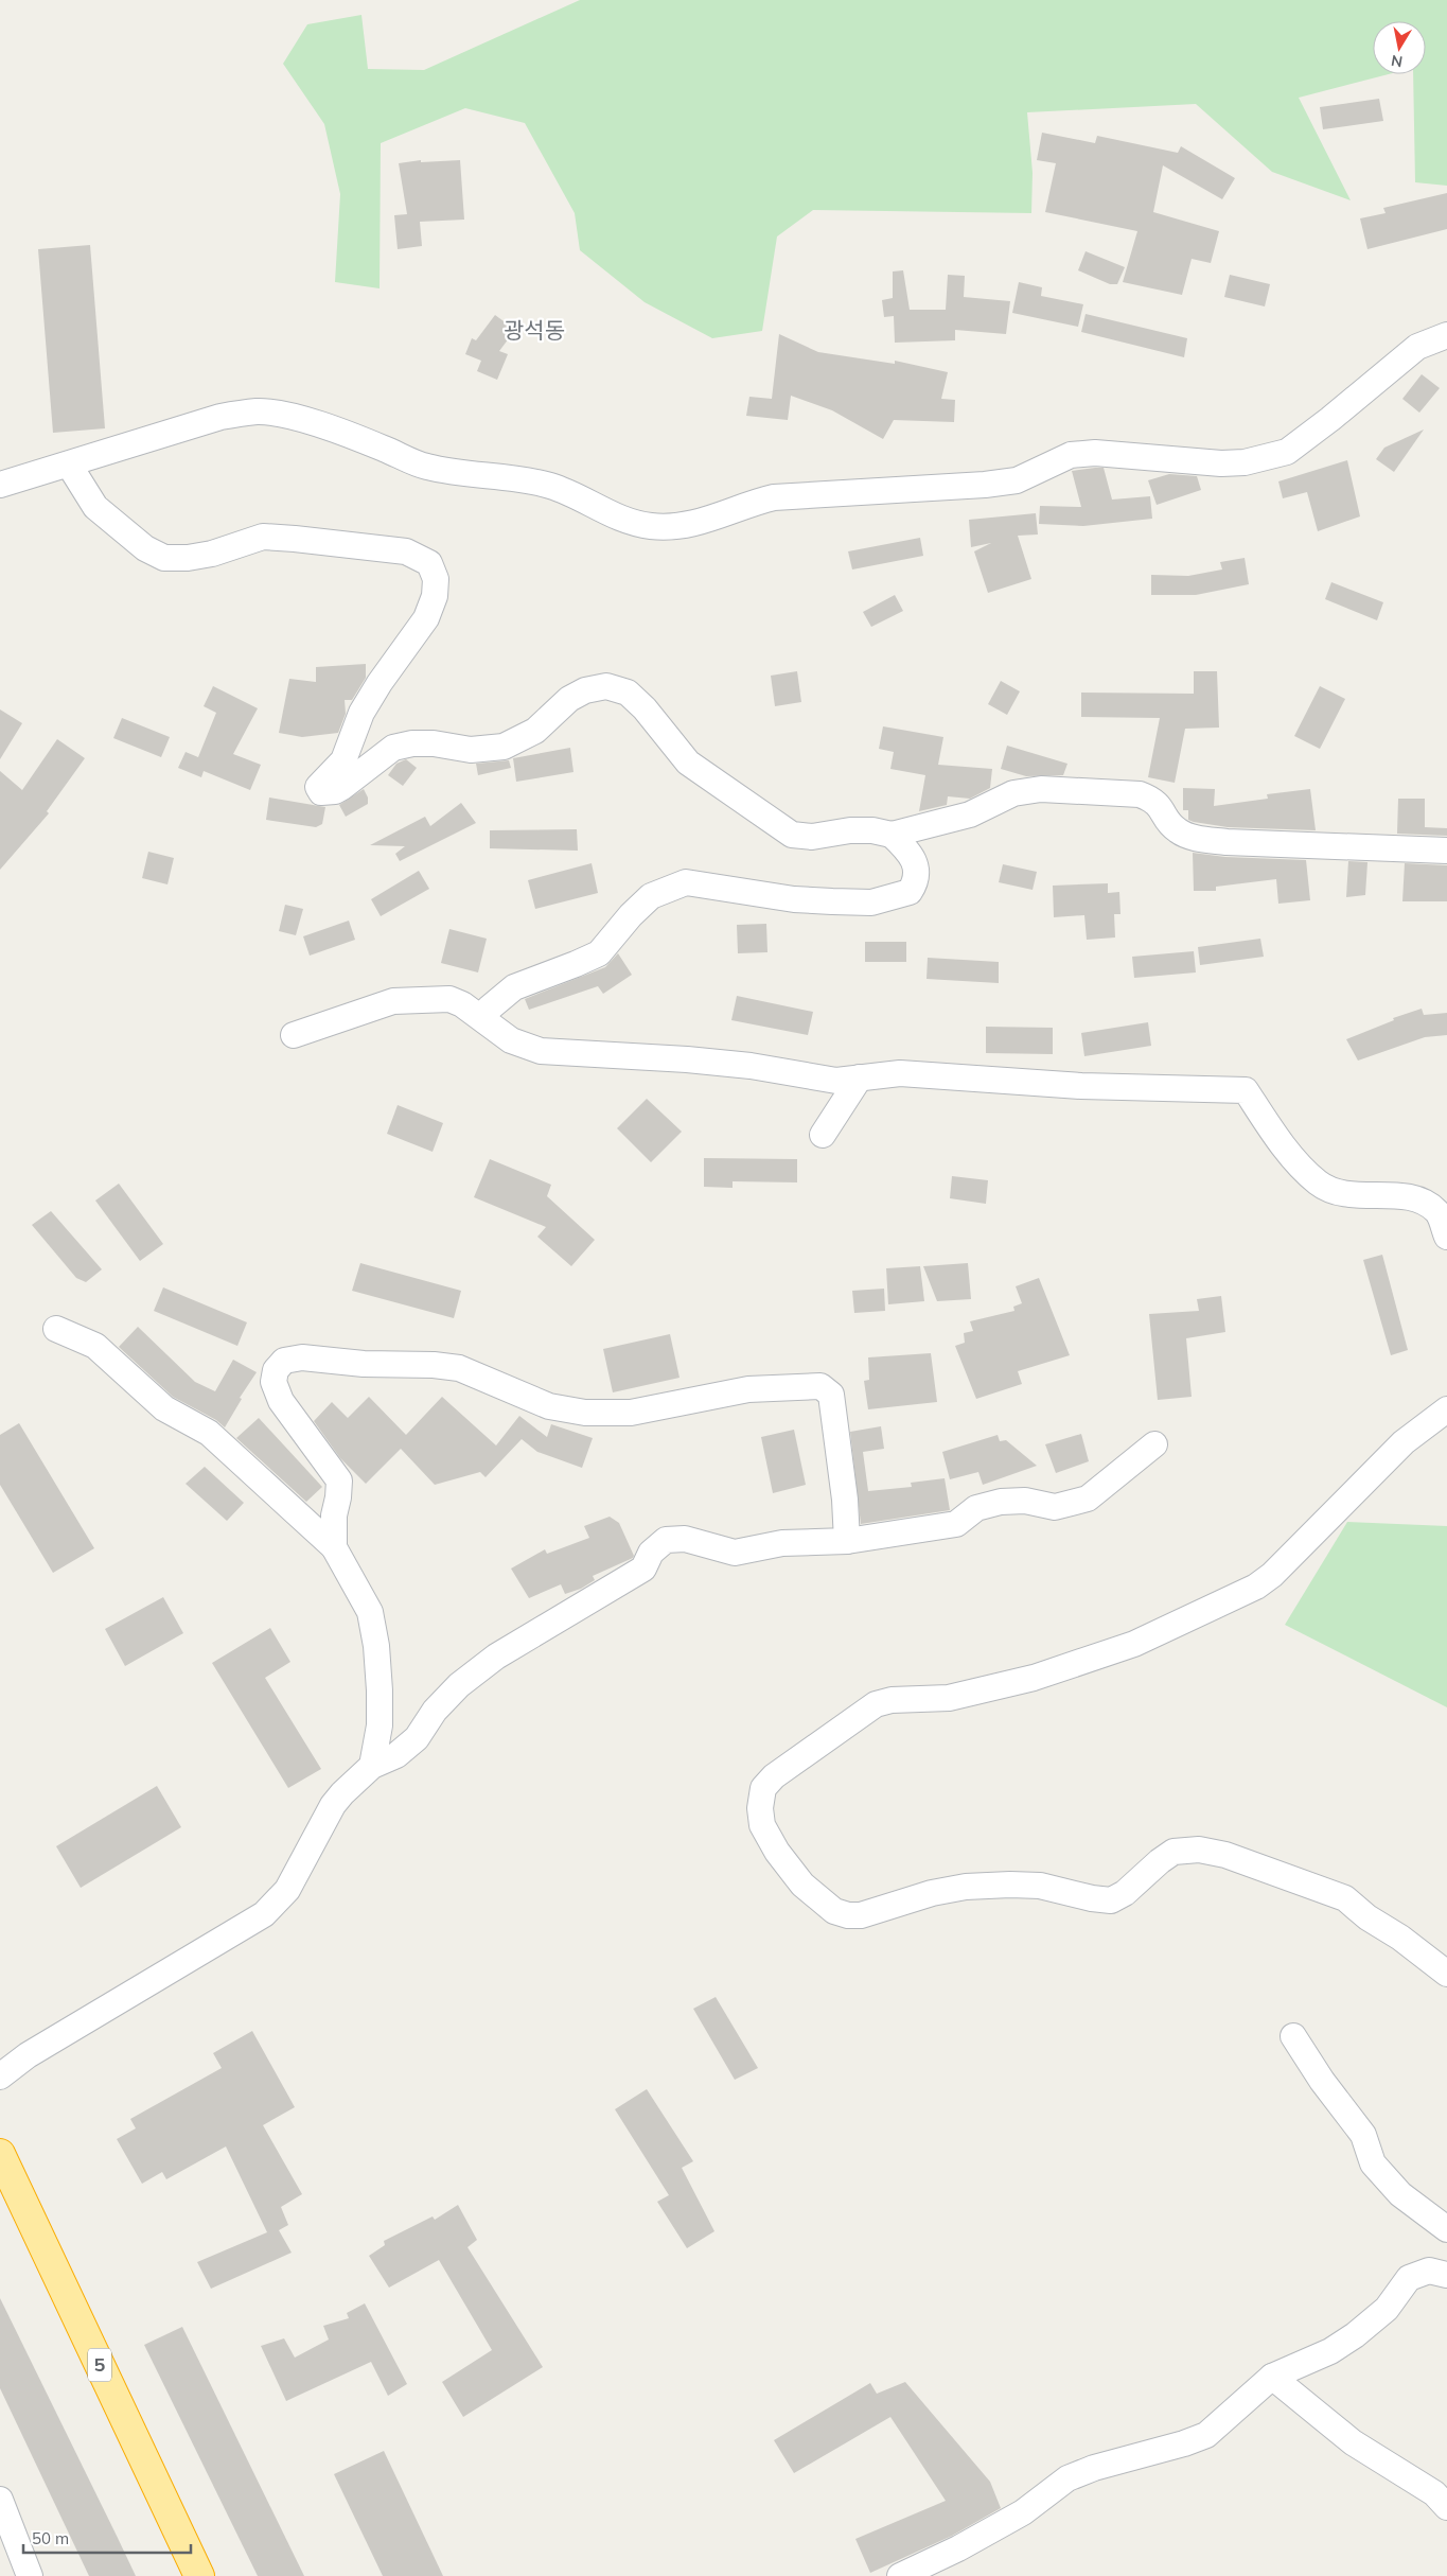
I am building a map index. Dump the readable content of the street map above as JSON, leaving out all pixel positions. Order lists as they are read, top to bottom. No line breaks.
{"streets":{"highway":["5"]},"districts":["광석동"],"scale_bar":"50 m","north":"bottom"}
